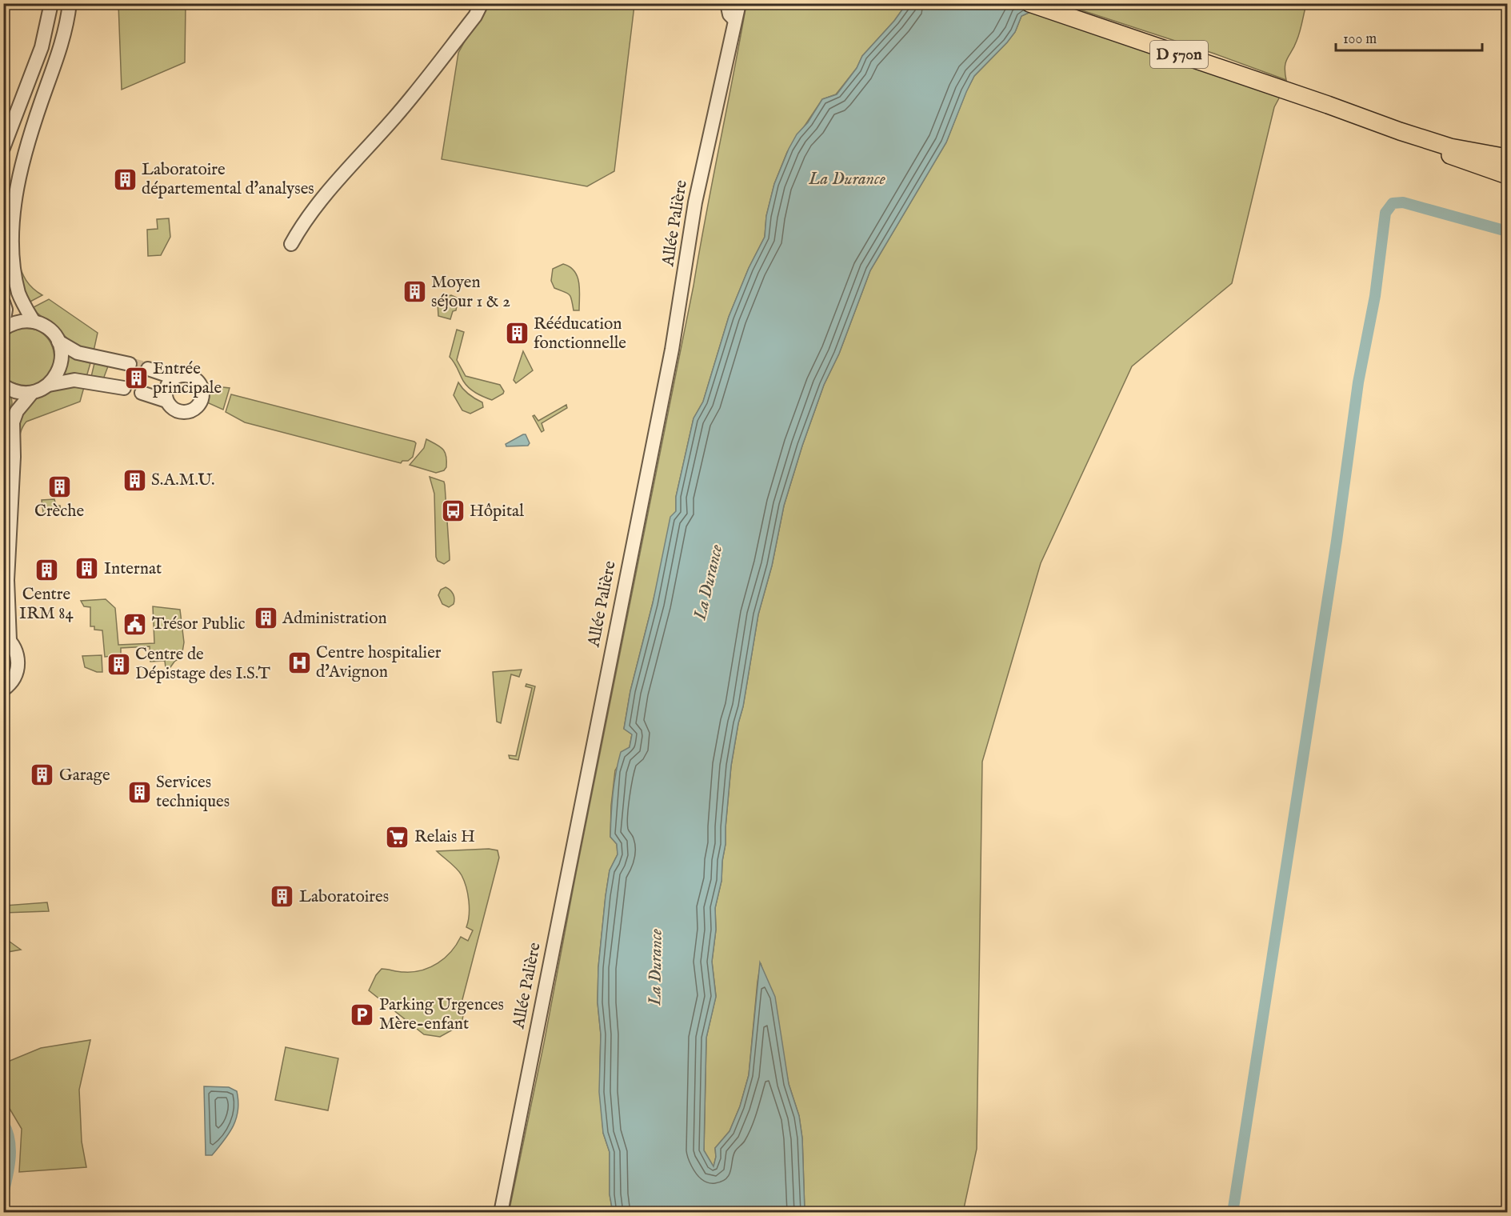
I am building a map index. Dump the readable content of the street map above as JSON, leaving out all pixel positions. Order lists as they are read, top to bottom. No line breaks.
{"streets":{"main road":["D 570n"],"street":["Allée Palière"]},"water":["La Durance"],"places":{"building":["Laboratoire départemental d'analyses","Moyen séjour 1 & 2","Rééducation fonctionnelle","Entrée principale","S.A.M.U.","Crèche","Internat","Centre IRM 84","Administration","Centre de Dépistage des I.S.T","Garage","Services techniques","Laboratoires"],"bus stop":["Hôpital"],"public building":["Trésor Public"],"hospital":["Centre hospitalier d'Avignon"],"supermarket":["Relais H"],"parking":["Parking Urgences Mère-enfant"]},"scale_bar":"100 m"}
